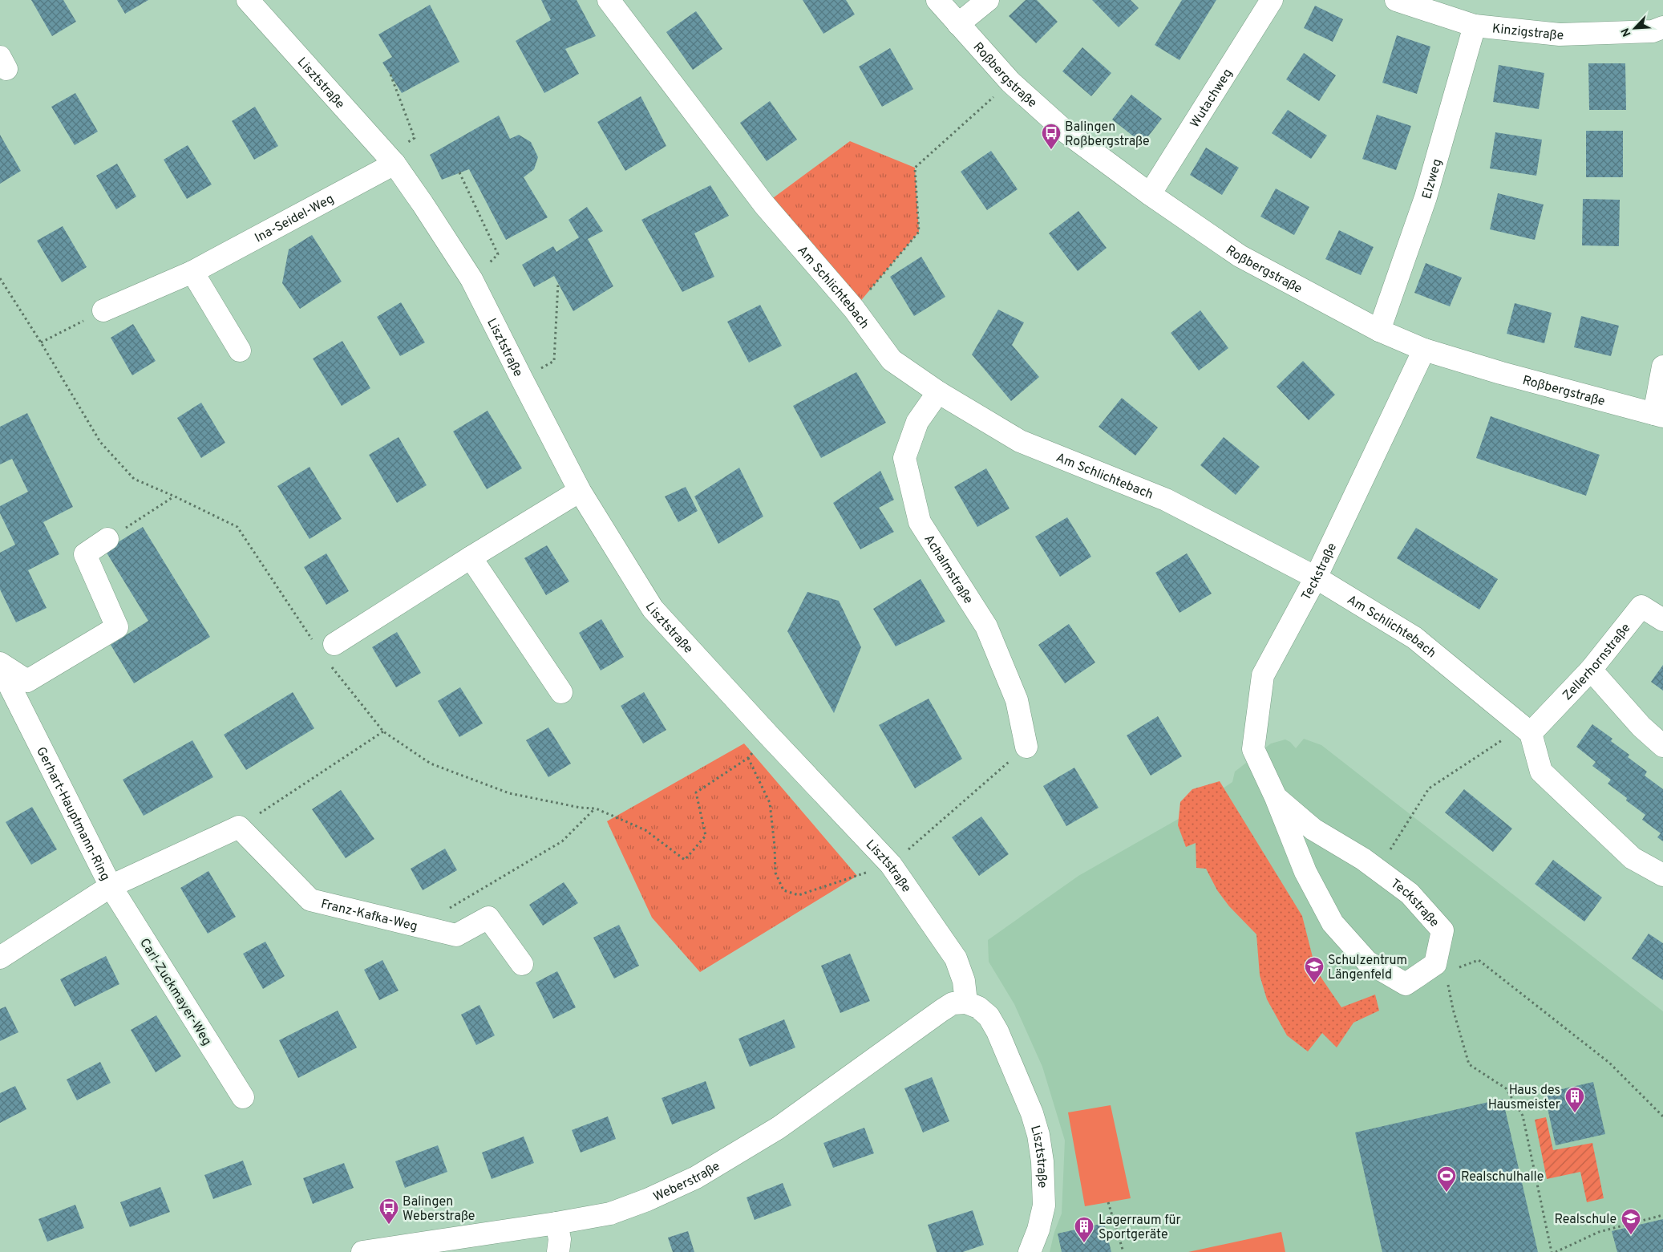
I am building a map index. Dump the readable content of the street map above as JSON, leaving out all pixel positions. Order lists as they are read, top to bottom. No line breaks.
{"streets":{"street":["Kinzigstraße","Roßbergstraße","Lisztstraße","Wutachweg","Elzweg","Ina-Seidel-Weg","Am Schlichtebach","Achalmstraße","Teckstraße","Zellerhornstraße","Gerhart-Hauptmann-Ring","Franz-Kafka-Weg","Carl-Zuckmayer-Weg","Weberstraße"]},"crossings":[["Kinzigstraße","Elzweg"],["Roßbergstraße","Wutachweg"],["Roßbergstraße","Elzweg"],["Roßbergstraße","Teckstraße"],["Lisztstraße","Ina-Seidel-Weg"],["Lisztstraße","Weberstraße"],["Am Schlichtebach","Achalmstraße"],["Am Schlichtebach","Teckstraße"],["Am Schlichtebach","Zellerhornstraße"],["Gerhart-Hauptmann-Ring","Carl-Zuckmayer-Weg"]],"places":{"bus stop":["Balingen Roßbergstraße","Balingen Weberstraße"],"school or university":["Schulzentrum Längenfeld","Realschule"],"building":["Haus des Hausmeister","Lagerraum für Sportgeräte"],"sports":["Realschulhalle"]},"north":"bottom left"}
